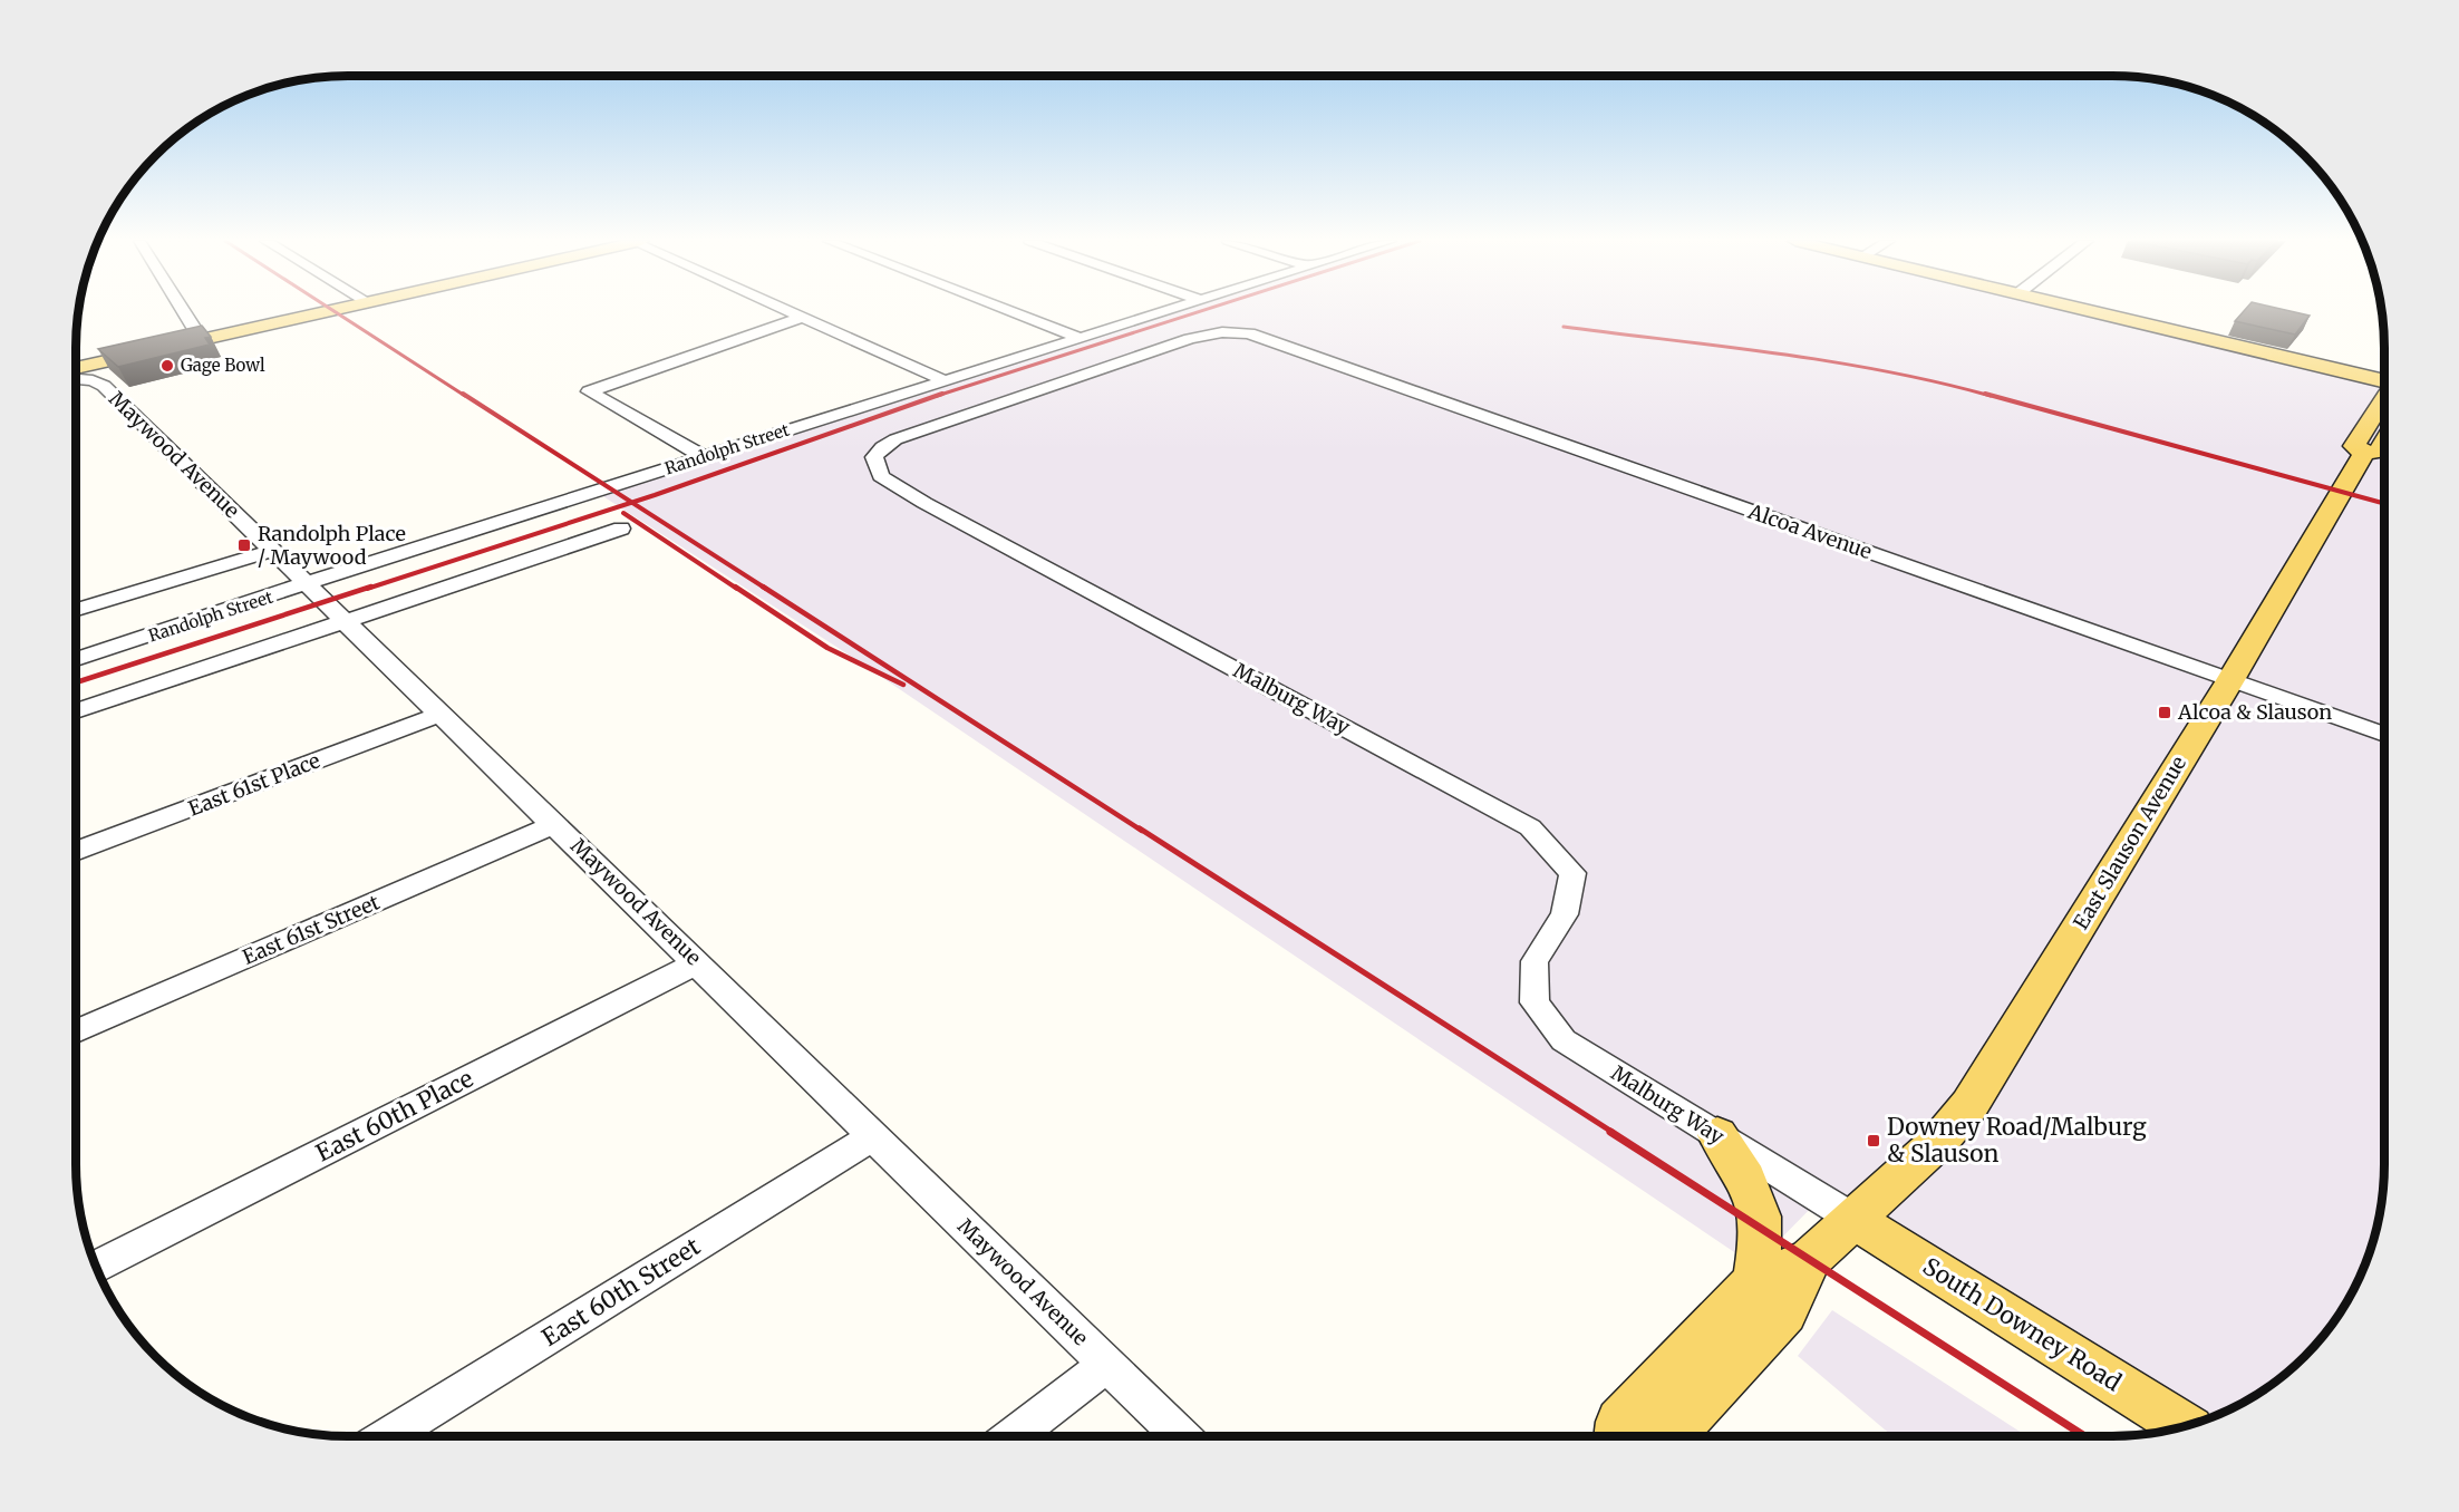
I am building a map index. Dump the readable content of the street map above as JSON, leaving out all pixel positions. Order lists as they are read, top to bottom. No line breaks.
{"streets":{"main road":["East Slauson Avenue","South Downey Road"],"street":["Randolph Street","Maywood Avenue","Alcoa Avenue","Malburg Way","East 61st Place","East 61st Street","East 60th Place","East 60th Street"]},"crossings":[["Randolph Street","Maywood Avenue"],["Maywood Avenue","East 61st Place"],["Maywood Avenue","East 61st Street"],["Maywood Avenue","East 60th Place"],["Maywood Avenue","East 60th Street"],["Alcoa Avenue","Malburg Way"],["Alcoa Avenue","East Slauson Avenue"],["Malburg Way","East Slauson Avenue"],["Malburg Way","South Downey Road"],["East Slauson Avenue","South Downey Road"]],"places":{"other":["Gage Bowl"],"transit":["Randolph Place / Maywood","Alcoa & Slauson","Downey Road/Malburg & Slauson"]}}
